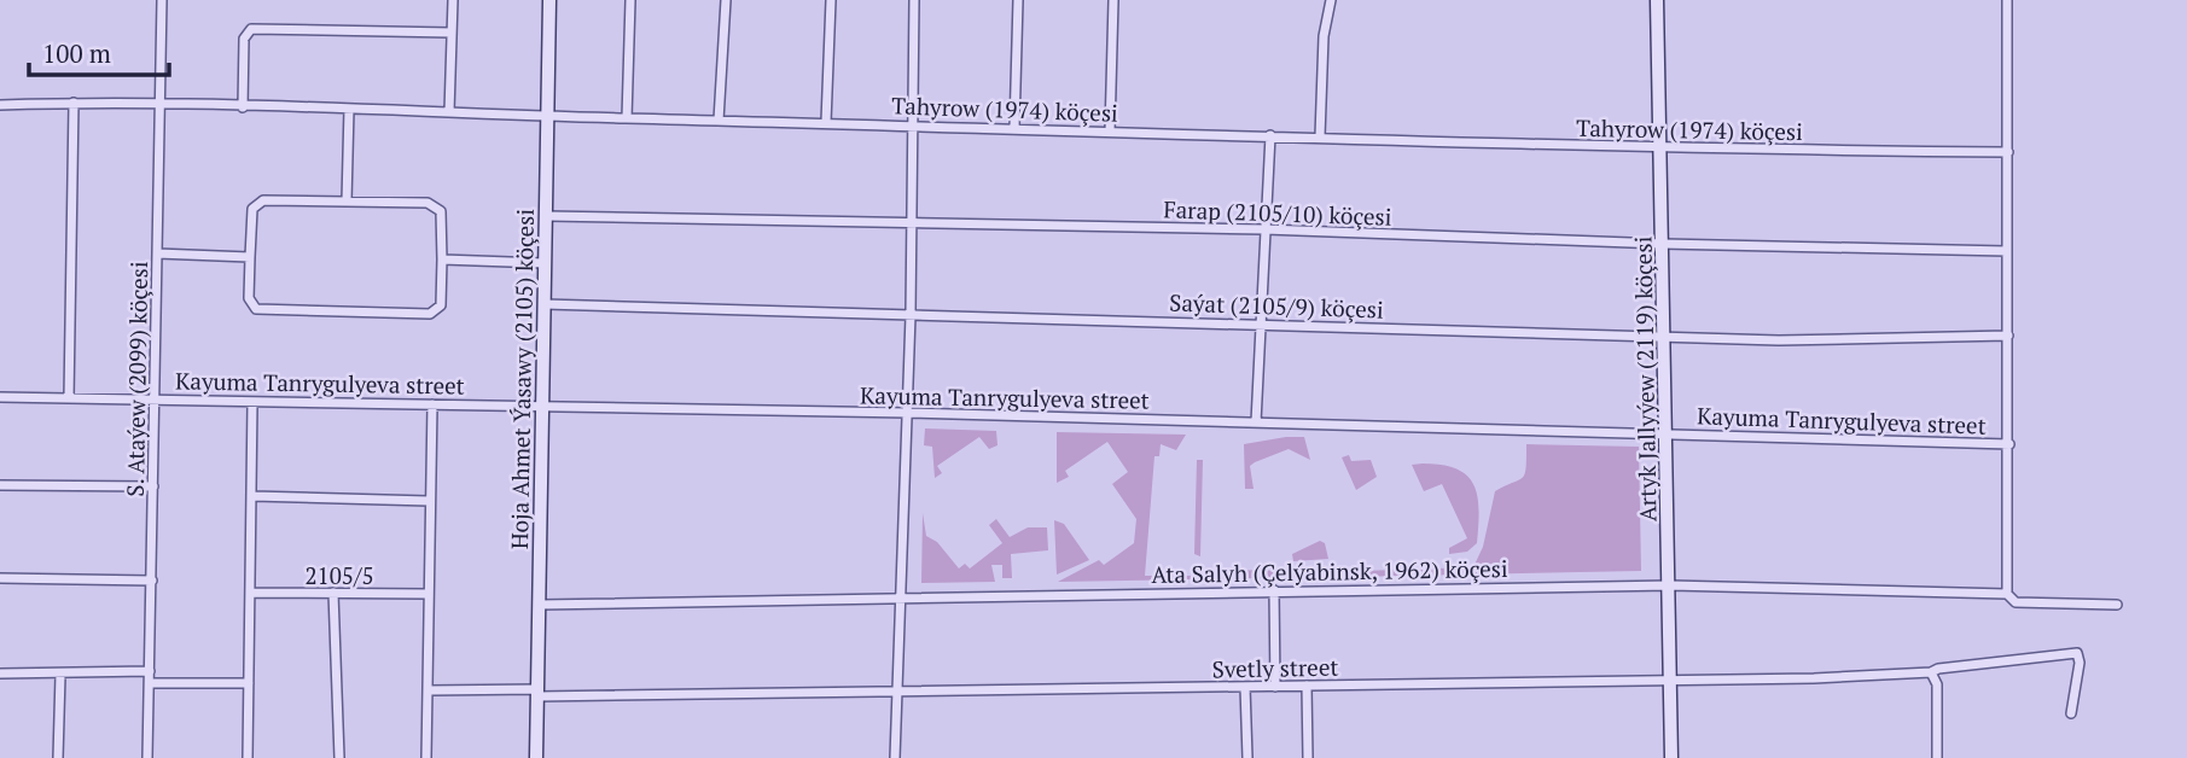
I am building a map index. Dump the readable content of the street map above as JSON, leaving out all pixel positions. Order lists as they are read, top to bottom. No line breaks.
{"streets":{"street":["Tahyrow (1974) köçesi","Farap (2105/10) köçesi","Saýat (2105/9) köçesi","S. Ataýew (2099) köçesi","Hoja Ahmet Ýasawy (2105) köçesi","Artyk Jallyýew (2119) köçesi","Kayuma Tanrygulyeva street","Ata Salyh (Çelýabinsk, 1962) köçesi","2105/5","Svetly street"]},"crossings":[["Tahyrow (1974) köçesi","S. Ataýew (2099) köçesi"],["Tahyrow (1974) köçesi","Hoja Ahmet Ýasawy (2105) köçesi"],["Tahyrow (1974) köçesi","Artyk Jallyýew (2119) köçesi"],["Farap (2105/10) köçesi","Hoja Ahmet Ýasawy (2105) köçesi"],["Farap (2105/10) köçesi","Artyk Jallyýew (2119) köçesi"],["Saýat (2105/9) köçesi","Hoja Ahmet Ýasawy (2105) köçesi"],["Saýat (2105/9) köçesi","Artyk Jallyýew (2119) köçesi"],["S. Ataýew (2099) köçesi","Kayuma Tanrygulyeva street"],["Hoja Ahmet Ýasawy (2105) köçesi","Kayuma Tanrygulyeva street"],["Hoja Ahmet Ýasawy (2105) köçesi","Ata Salyh (Çelýabinsk, 1962) köçesi"],["Hoja Ahmet Ýasawy (2105) köçesi","Svetly street"],["Artyk Jallyýew (2119) köçesi","Kayuma Tanrygulyeva street"],["Artyk Jallyýew (2119) köçesi","Ata Salyh (Çelýabinsk, 1962) köçesi"],["Artyk Jallyýew (2119) köçesi","Svetly street"]],"scale_bar":"100 m"}
